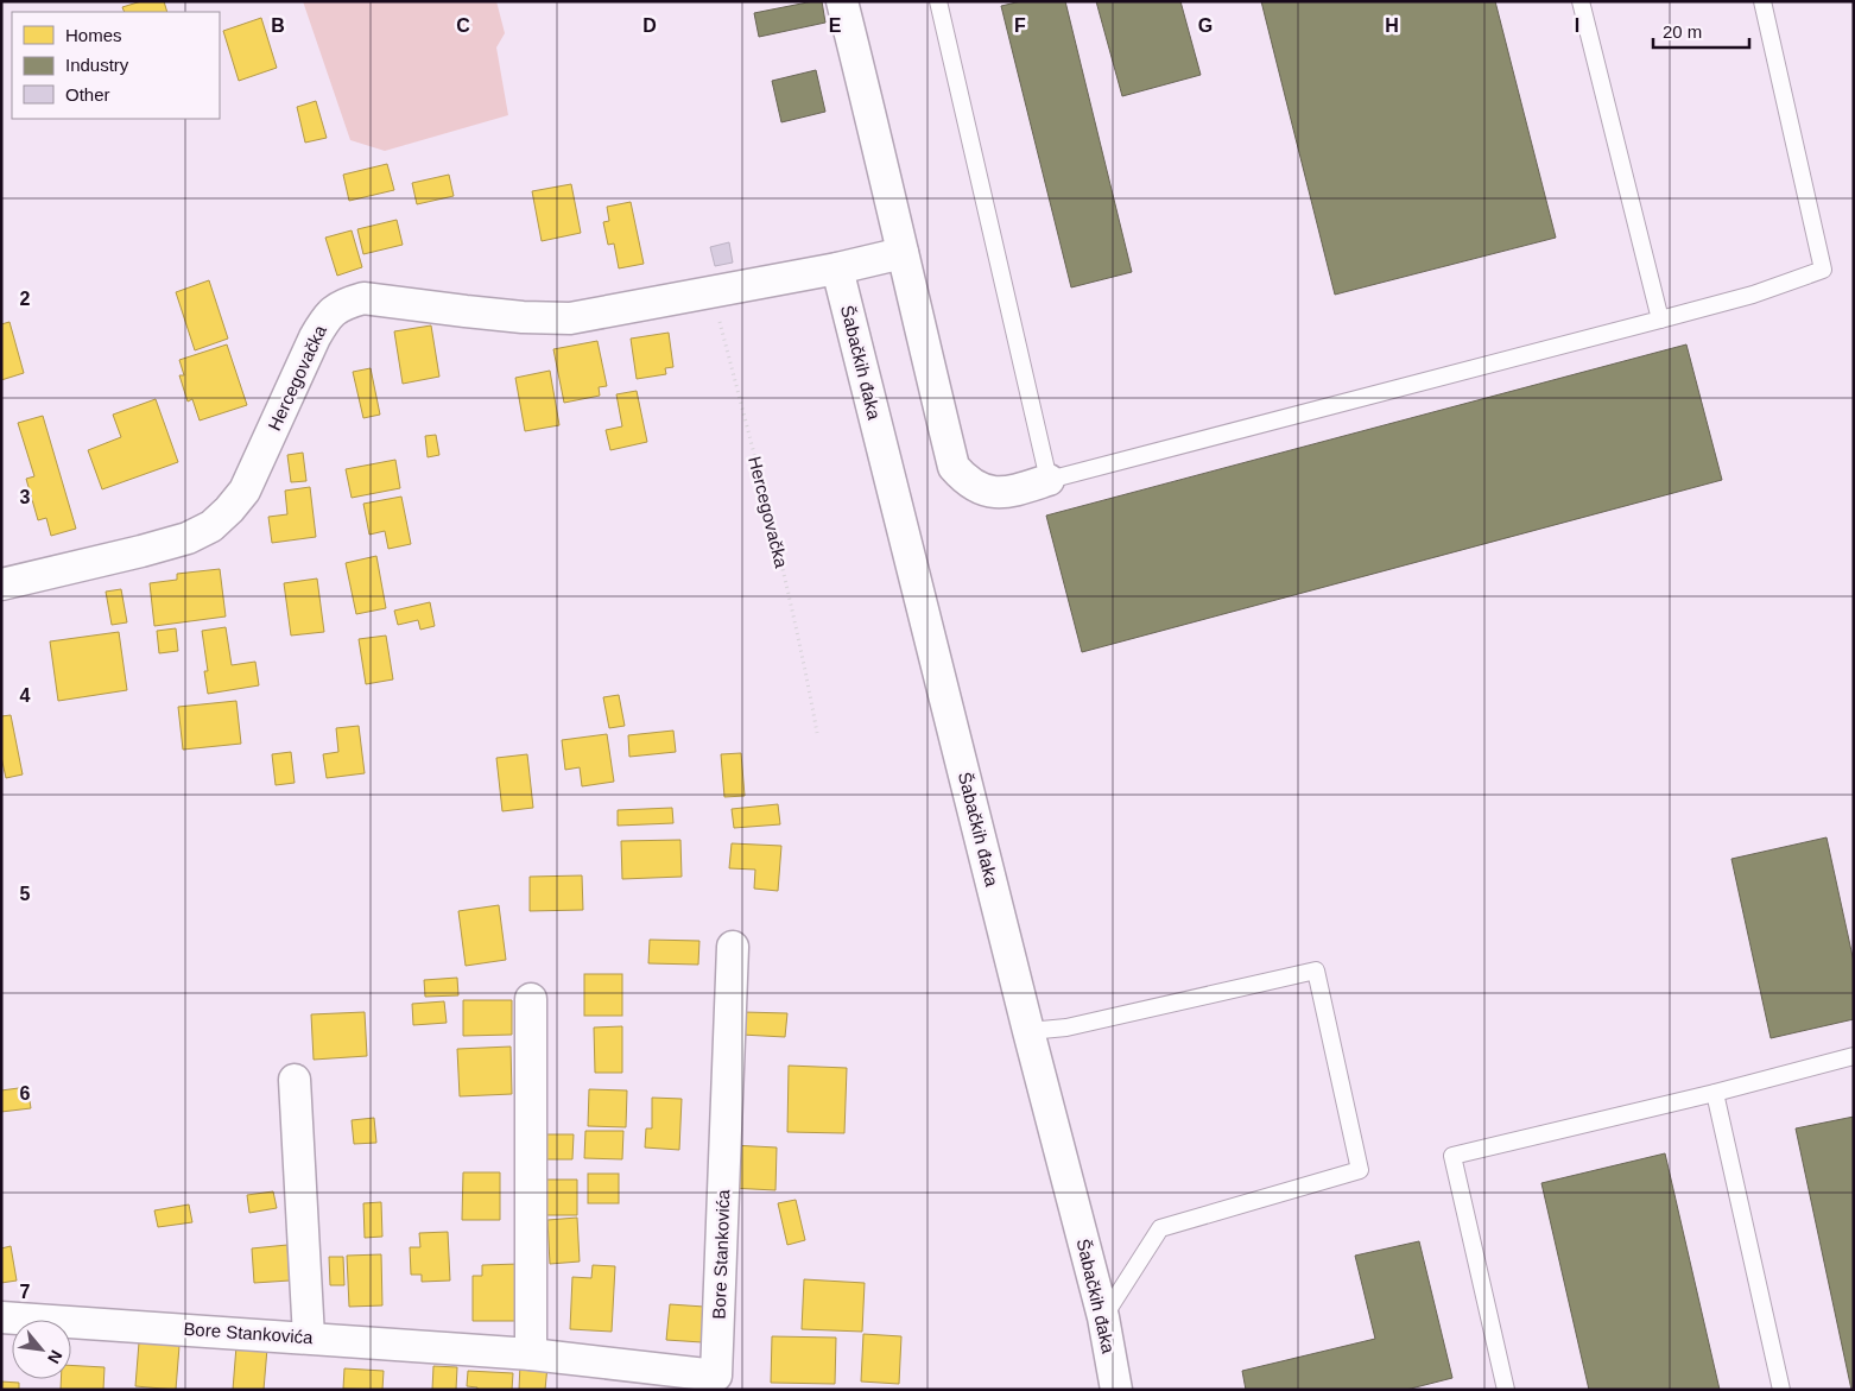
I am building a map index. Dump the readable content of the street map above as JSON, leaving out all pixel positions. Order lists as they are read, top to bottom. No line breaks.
{"streets":{"street":["Šabačkih đaka","Hercegovačka","Bore Stankovića"]},"crossings":[["Šabačkih đaka","Hercegovačka"]],"legend":["Homes","Industry","Other"],"scale_bar":"20 m","north":"bottom right","grid":{"columns":["B","C","D","E","F","G","H","I"],"rows":["2","3","4","5","6","7"]}}
